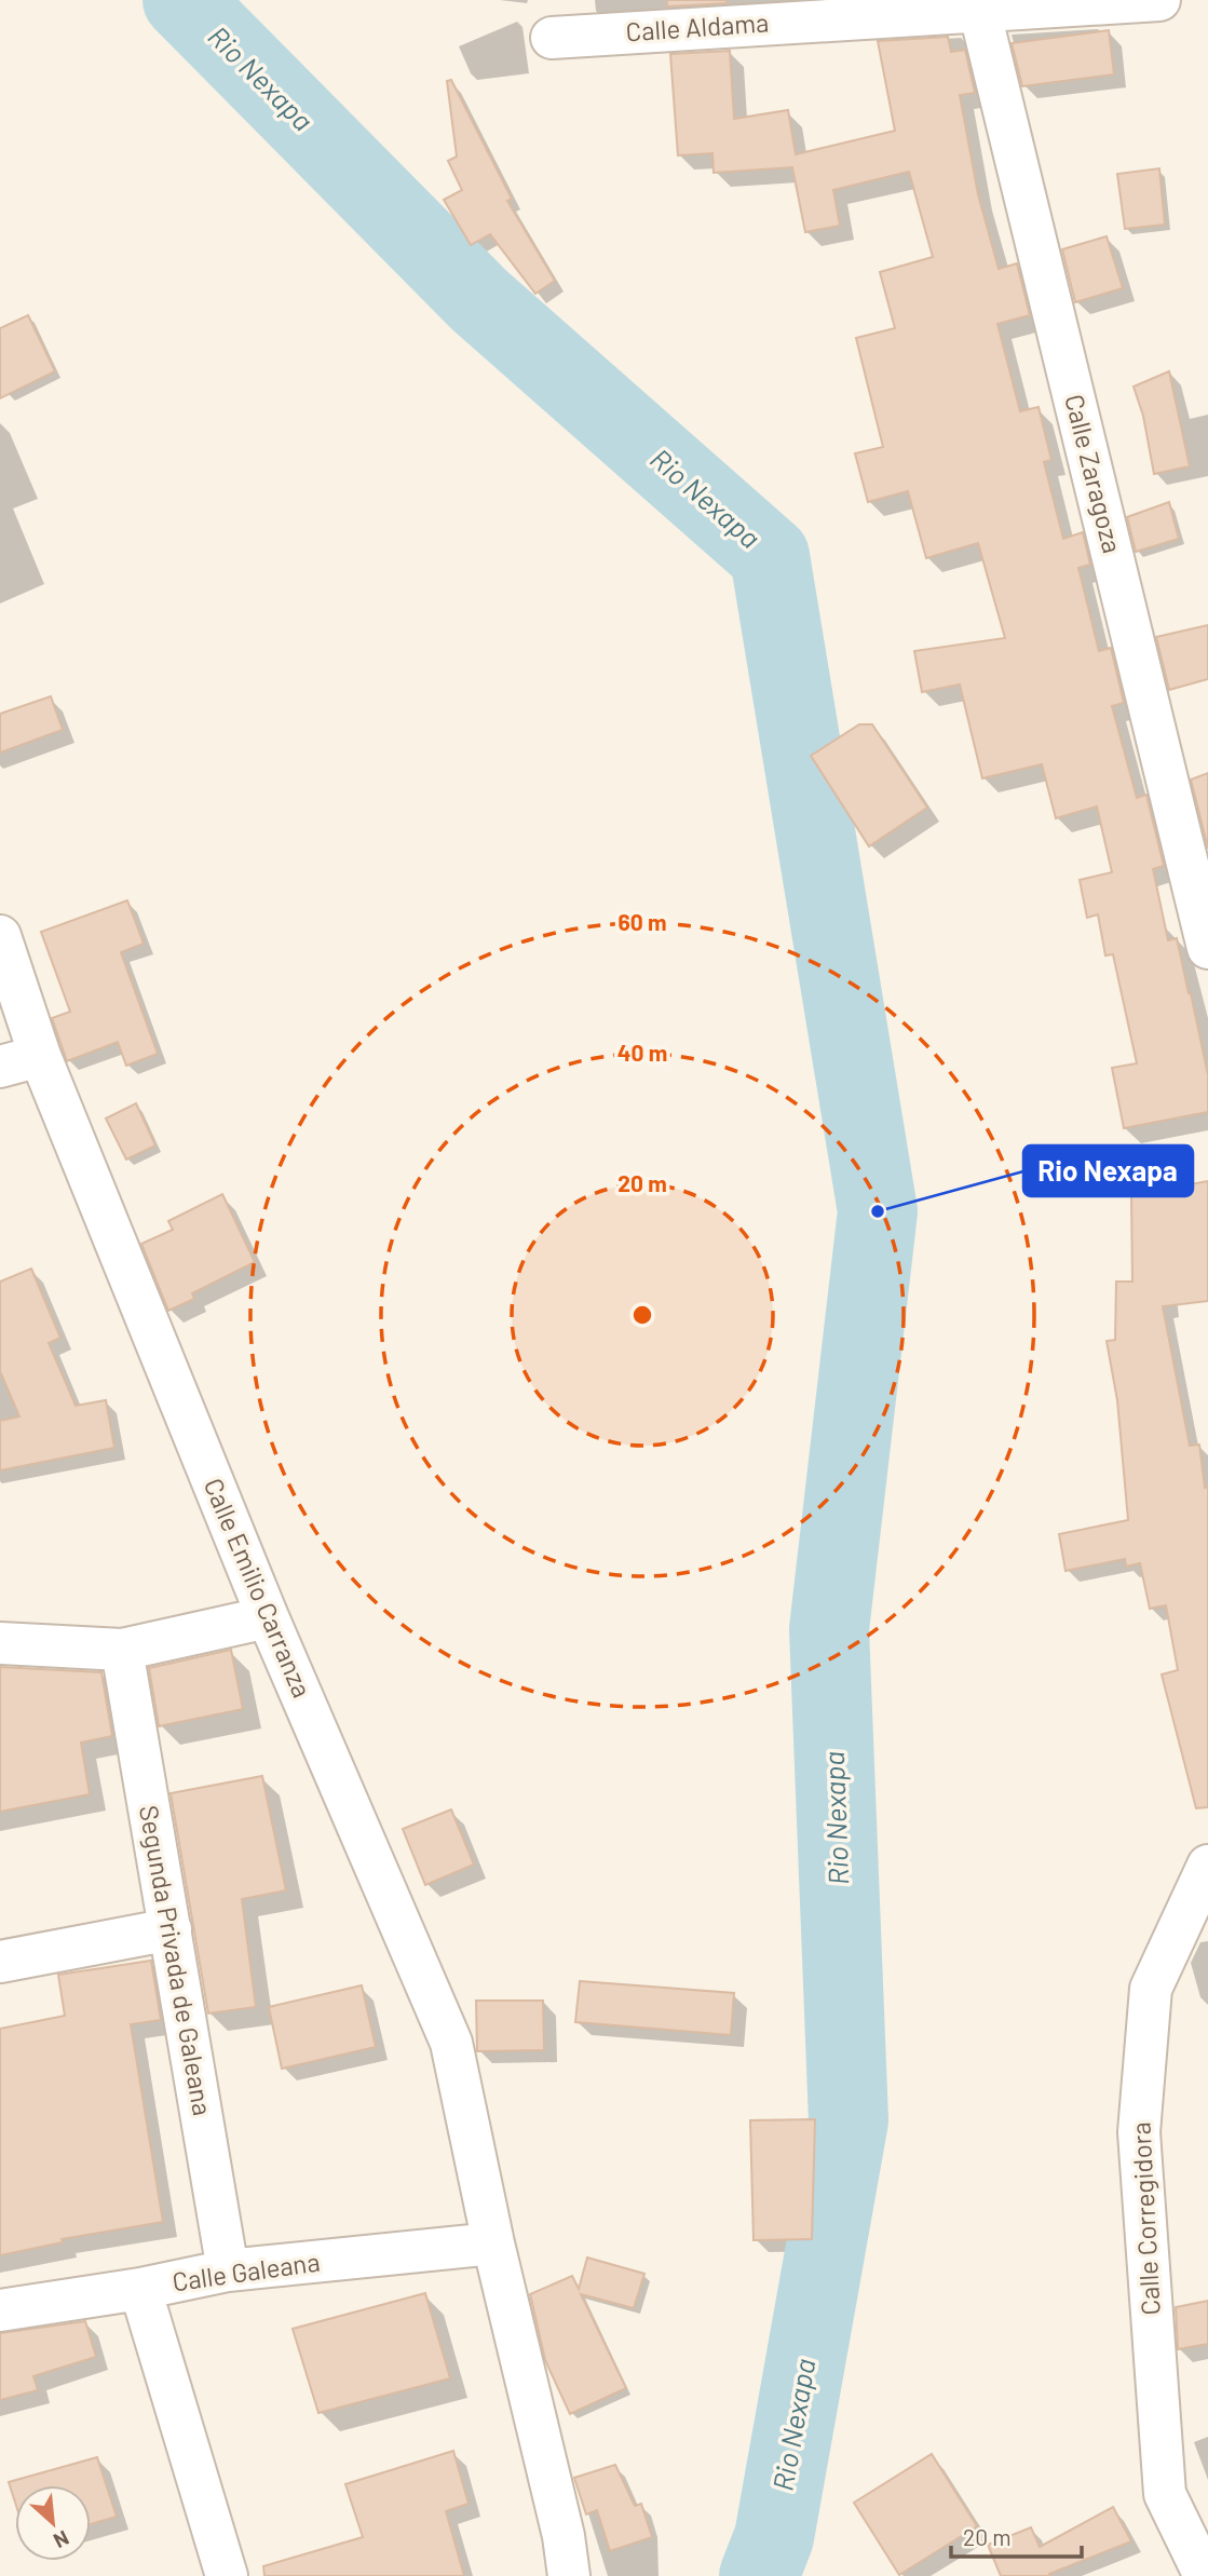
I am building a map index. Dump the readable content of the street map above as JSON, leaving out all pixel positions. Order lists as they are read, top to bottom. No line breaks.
{"streets":{"street":["Calle Aldama","Calle Zaragoza","Calle Emilio Carranza","Segunda Privada de Galeana","Calle Corregidora","Calle Galeana"]},"crossings":[["Calle Aldama","Calle Zaragoza"],["Calle Emilio Carranza","Calle Galeana"],["Segunda Privada de Galeana","Calle Galeana"]],"water":["Rio Nexapa"],"places":["Rio Nexapa"],"scale_bar":"20 m","north":"bottom right","rings":["60 m","40 m","20 m"]}
